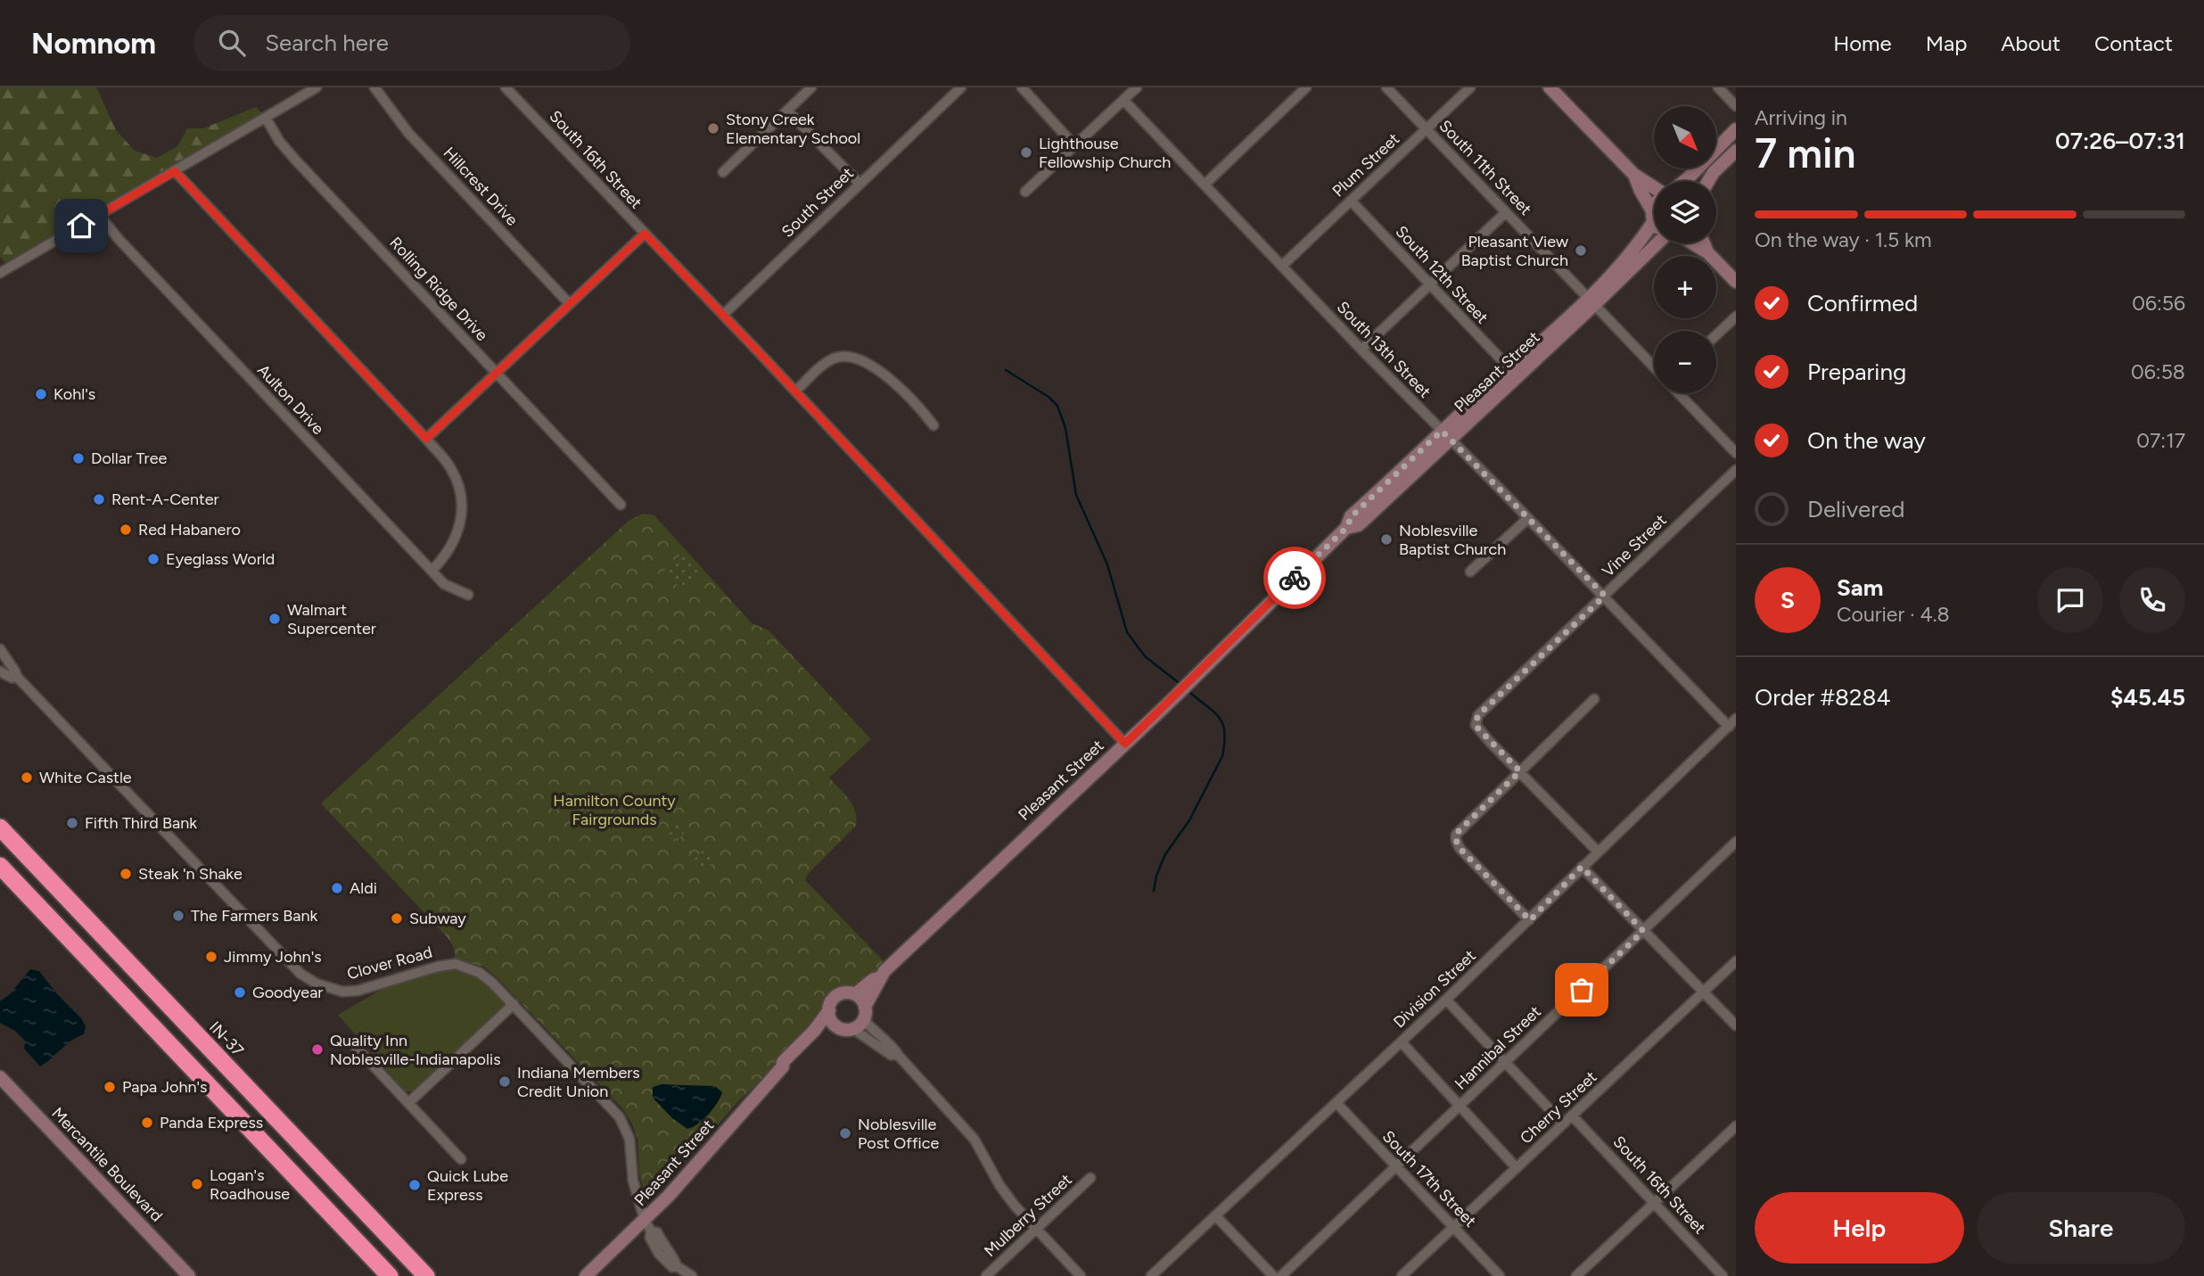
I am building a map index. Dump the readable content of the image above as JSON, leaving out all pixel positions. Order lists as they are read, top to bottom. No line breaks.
{"streets":{"highway":["IN-37"],"street":["South 16th Street","Plum Street","South 11th Street","Hillcrest Drive","South Street","South 12th Street","Rolling Ridge Drive","South 13th Street","Pleasant Street","Aulton Drive","Vine Street","Clover Road","Division Street","Hannibal Street","Cherry Street","Mercantile Boulevard","South 17th Street","Mulberry Street"]},"crossings":[["South 16th Street","South Street"],["South 16th Street","Pleasant Street"],["South 16th Street","Cherry Street"],["Plum Street","South 11th Street"],["Plum Street","South 12th Street"],["Plum Street","South 13th Street"],["South 11th Street","Pleasant Street"],["South 12th Street","Pleasant Street"],["South 13th Street","Pleasant Street"],["South 13th Street","Vine Street"],["South 13th Street","Division Street"],["Pleasant Street","Clover Road"],["Division Street","South 17th Street"],["Hannibal Street","South 17th Street"],["Cherry Street","South 17th Street"]],"parks":["Hamilton County Fairgrounds"],"places":["Stony Creek Elementary School","Lighthouse Fellowship Church","Pleasant View Baptist Church","Kohl's","Dollar Tree","Rent-A-Center","Red Habanero","Noblesville Baptist Church","Eyeglass World","Walmart Supercenter","White Castle","Fifth Third Bank","Steak 'n Shake","Aldi","The Farmers Bank","Subway","Jimmy John's","Goodyear","Quality Inn Noblesville-Indianapolis","Indiana Members Credit Union","Papa John's","Panda Express","Noblesville Post Office","Logan's Roadhouse","Quick Lube Express"],"north":"bottom right","page":{"header":"Nomnom","search":"Search here","nav":["Home","Map","About","Contact"],"heading":["7 min","Arriving in","07:26–07:31"],"panel":["Sam","Courier · 4.8","Order #8284","$45.45"],"map_buttons":["+","−"],"bar":"On the way · 1.5 km","list":[["Confirmed","06:56"],["Preparing","06:58"],["On the way","07:17"],"Delivered"],"round":"S","buttons":["Help","Share"]}}
